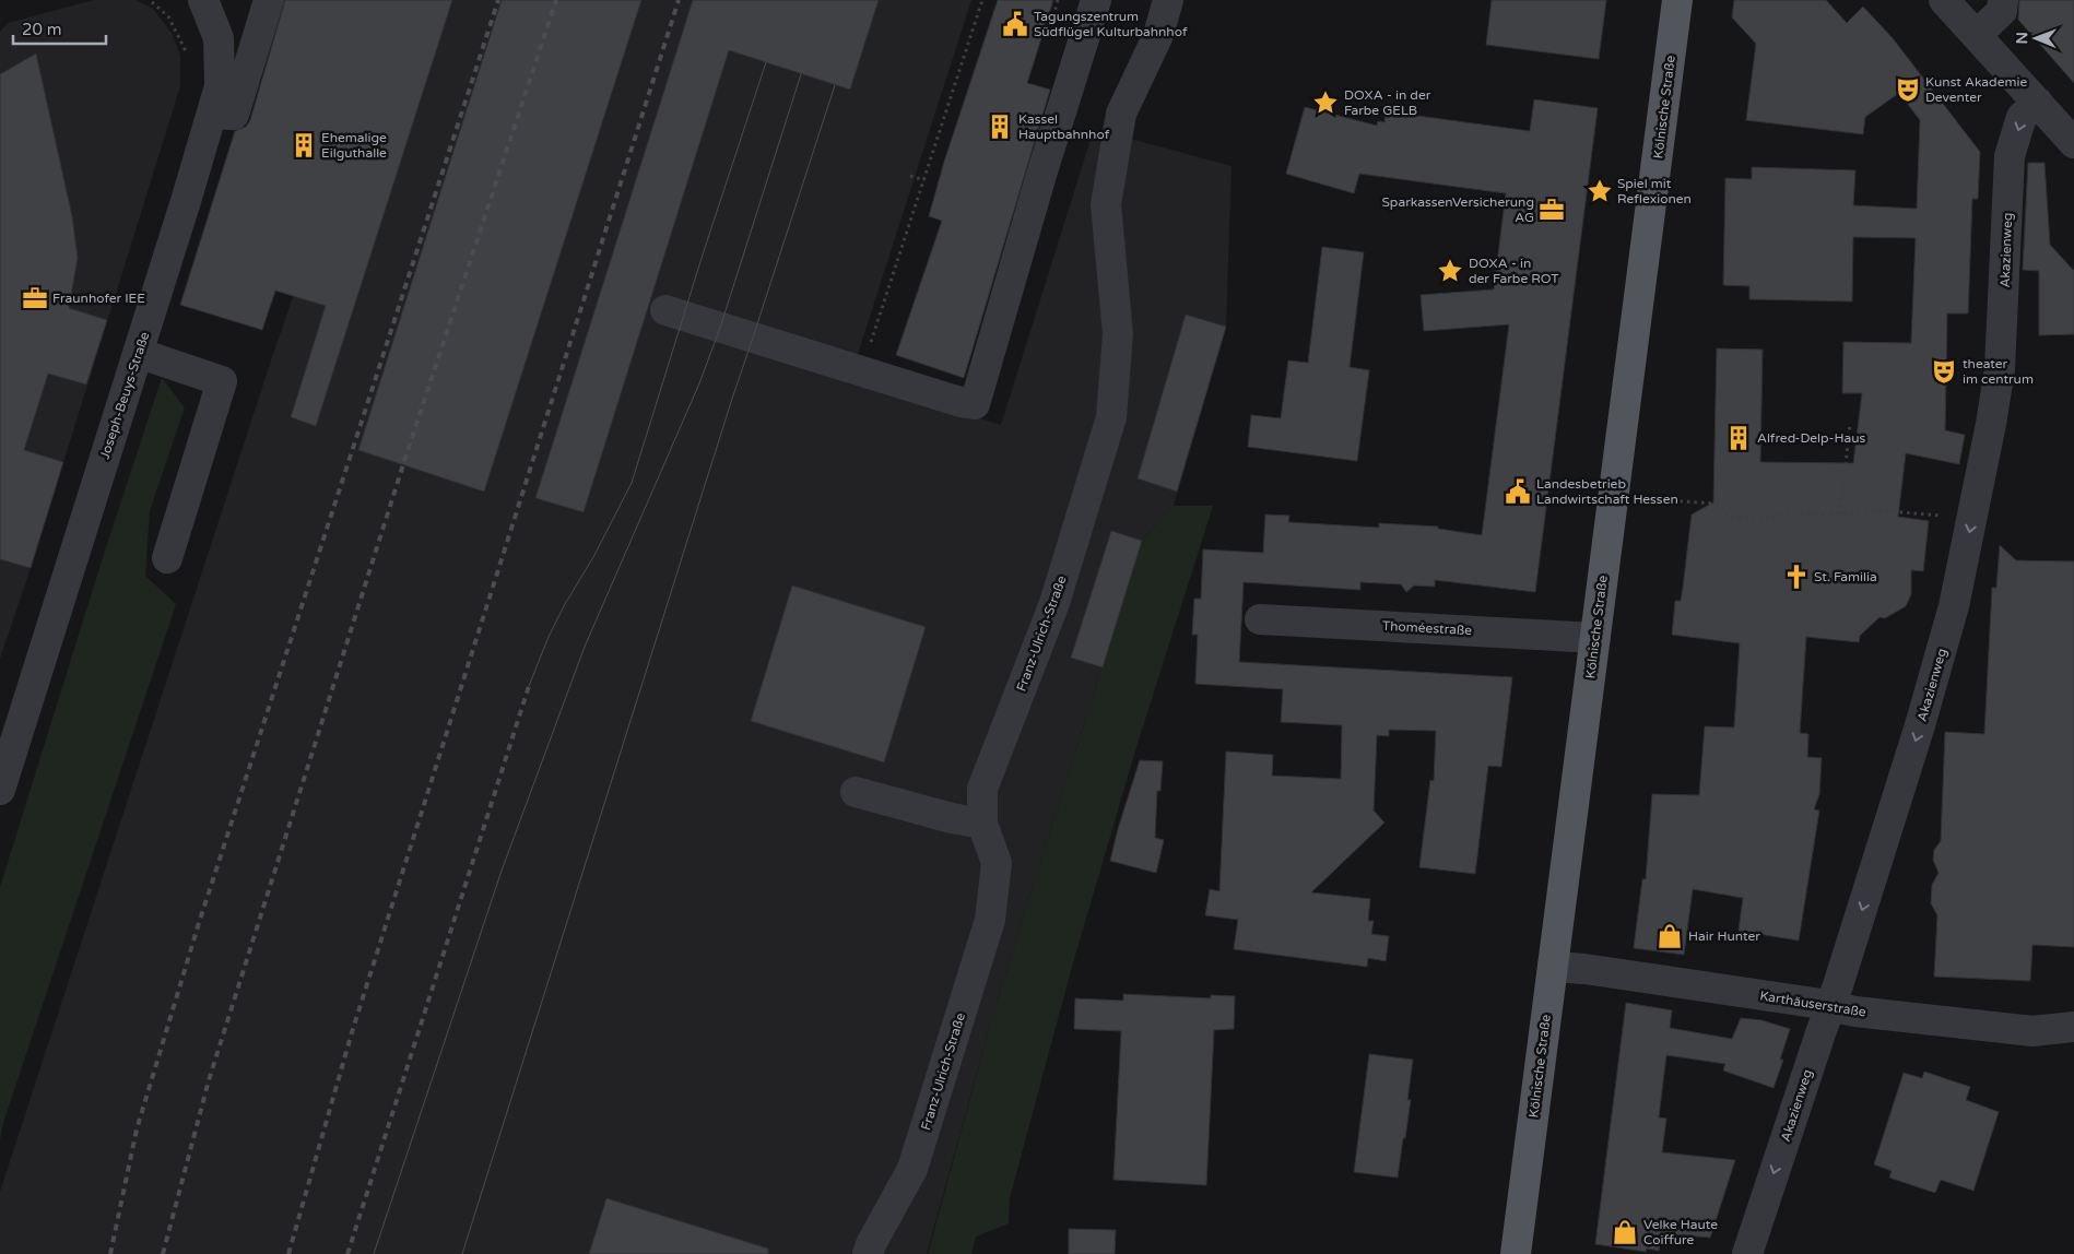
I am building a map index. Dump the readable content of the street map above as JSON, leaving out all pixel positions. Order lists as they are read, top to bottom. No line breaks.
{"streets":{"main road":["Kölnische Straße"],"street":["Akazienweg","Joseph-Beuys-Straße","Thoméestraße","Franz-Ulrich-Straße","Karthäuserstraße"]},"crossings":[["Kölnische Straße","Thoméestraße"],["Kölnische Straße","Karthäuserstraße"],["Akazienweg","Karthäuserstraße"]],"one_way":["Akazienweg"],"places":{"public building":["Tagungszentrum Südflügel Kulturbahnhof","Landesbetrieb Landwirtschaft Hessen"],"theatre":["Kunst Akademie Deventer","theater im centrum"],"place":["DOXA - in der Farbe GELB","Spiel mit Reflexionen","DOXA - in der Farbe ROT"],"building":["Kassel Hauptbahnhof","Ehemalige Eilguthalle","Alfred-Delp-Haus"],"office":["SparkassenVersicherung AG","Fraunhofer IEE"],"church":["St. Familia"],"shop":["Hair Hunter","Velke Haute Coiffure"]},"scale_bar":"20 m","north":"left"}
